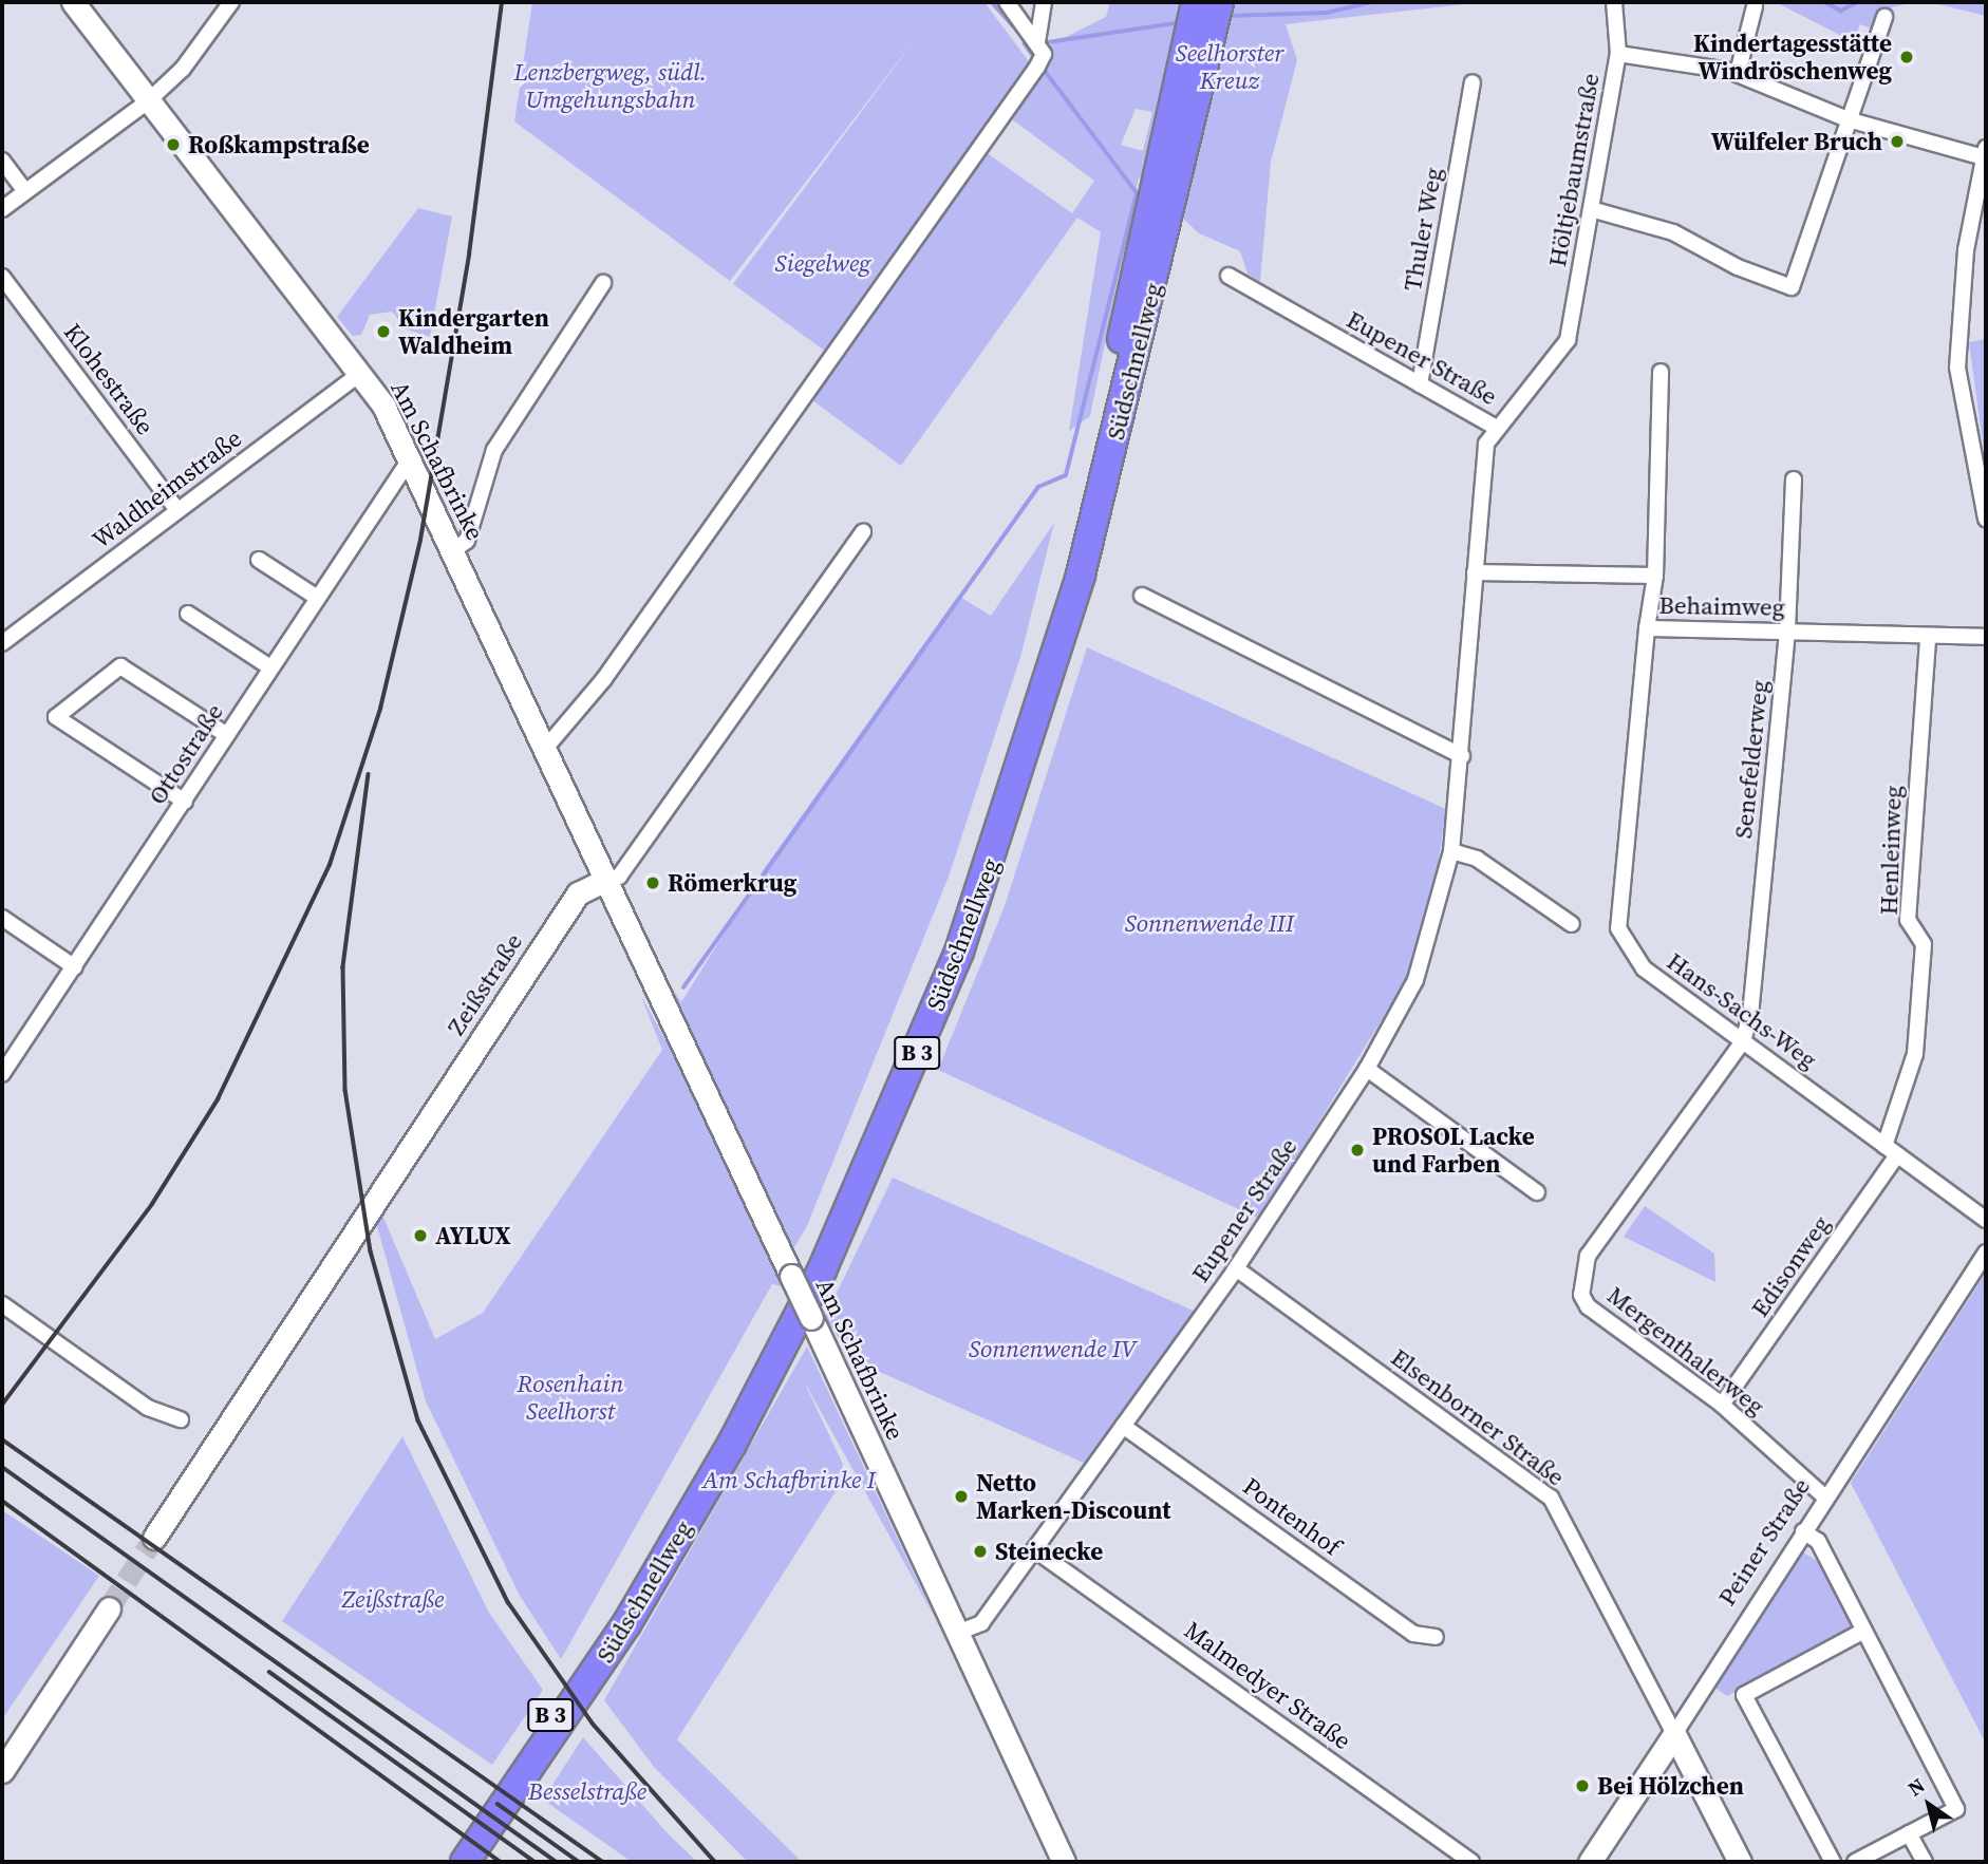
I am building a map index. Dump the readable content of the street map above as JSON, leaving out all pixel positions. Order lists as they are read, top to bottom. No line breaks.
{"streets":{"highway":["Südschnellweg","B 3"],"street":["Höltjebaumstraße","Thuler Weg","Eupener Straße","Klohestraße","Am Schafbrinke","Waldheimstraße","Behaimweg","Ottostraße","Senefelderweg","Henleinweg","Zeißstraße","Hans-Sachs-Weg","Edisonweg","Mergenthalerweg","Elsenborner Straße","Pontenhof","Peiner Straße","Malmedyer Straße"]},"crossings":[["Höltjebaumstraße","Eupener Straße"],["Thuler Weg","Eupener Straße"],["Eupener Straße","Am Schafbrinke"],["Eupener Straße","Behaimweg"],["Eupener Straße","Elsenborner Straße"],["Eupener Straße","Pontenhof"],["Eupener Straße","Malmedyer Straße"],["Klohestraße","Waldheimstraße"],["Am Schafbrinke","Waldheimstraße"],["Am Schafbrinke","Ottostraße"],["Am Schafbrinke","Zeißstraße"],["Behaimweg","Senefelderweg"],["Behaimweg","Henleinweg"],["Behaimweg","Hans-Sachs-Weg"],["Senefelderweg","Hans-Sachs-Weg"],["Senefelderweg","Mergenthalerweg"],["Henleinweg","Hans-Sachs-Weg"],["Henleinweg","Edisonweg"],["Hans-Sachs-Weg","Edisonweg"],["Hans-Sachs-Weg","Mergenthalerweg"],["Edisonweg","Mergenthalerweg"],["Mergenthalerweg","Peiner Straße"],["Elsenborner Straße","Peiner Straße"]],"parks":["Seelhorster Kreuz","Lenzbergweg, südl. Umgehungsbahn","Siegelweg","Sonnenwende III","Sonnenwende IV","Rosenhain Seelhorst","Am Schafbrinke I","Zeißstraße","Besselstraße"],"places":["Kindertagesstätte Windröschenweg","Wülfeler Bruch","Roßkampstraße","Kindergarten Waldheim","Römerkrug","PROSOL Lacke und Farben","AYLUX","Netto Marken-Discount","Steinecke","Bei Hölzchen"],"north":"top left"}
